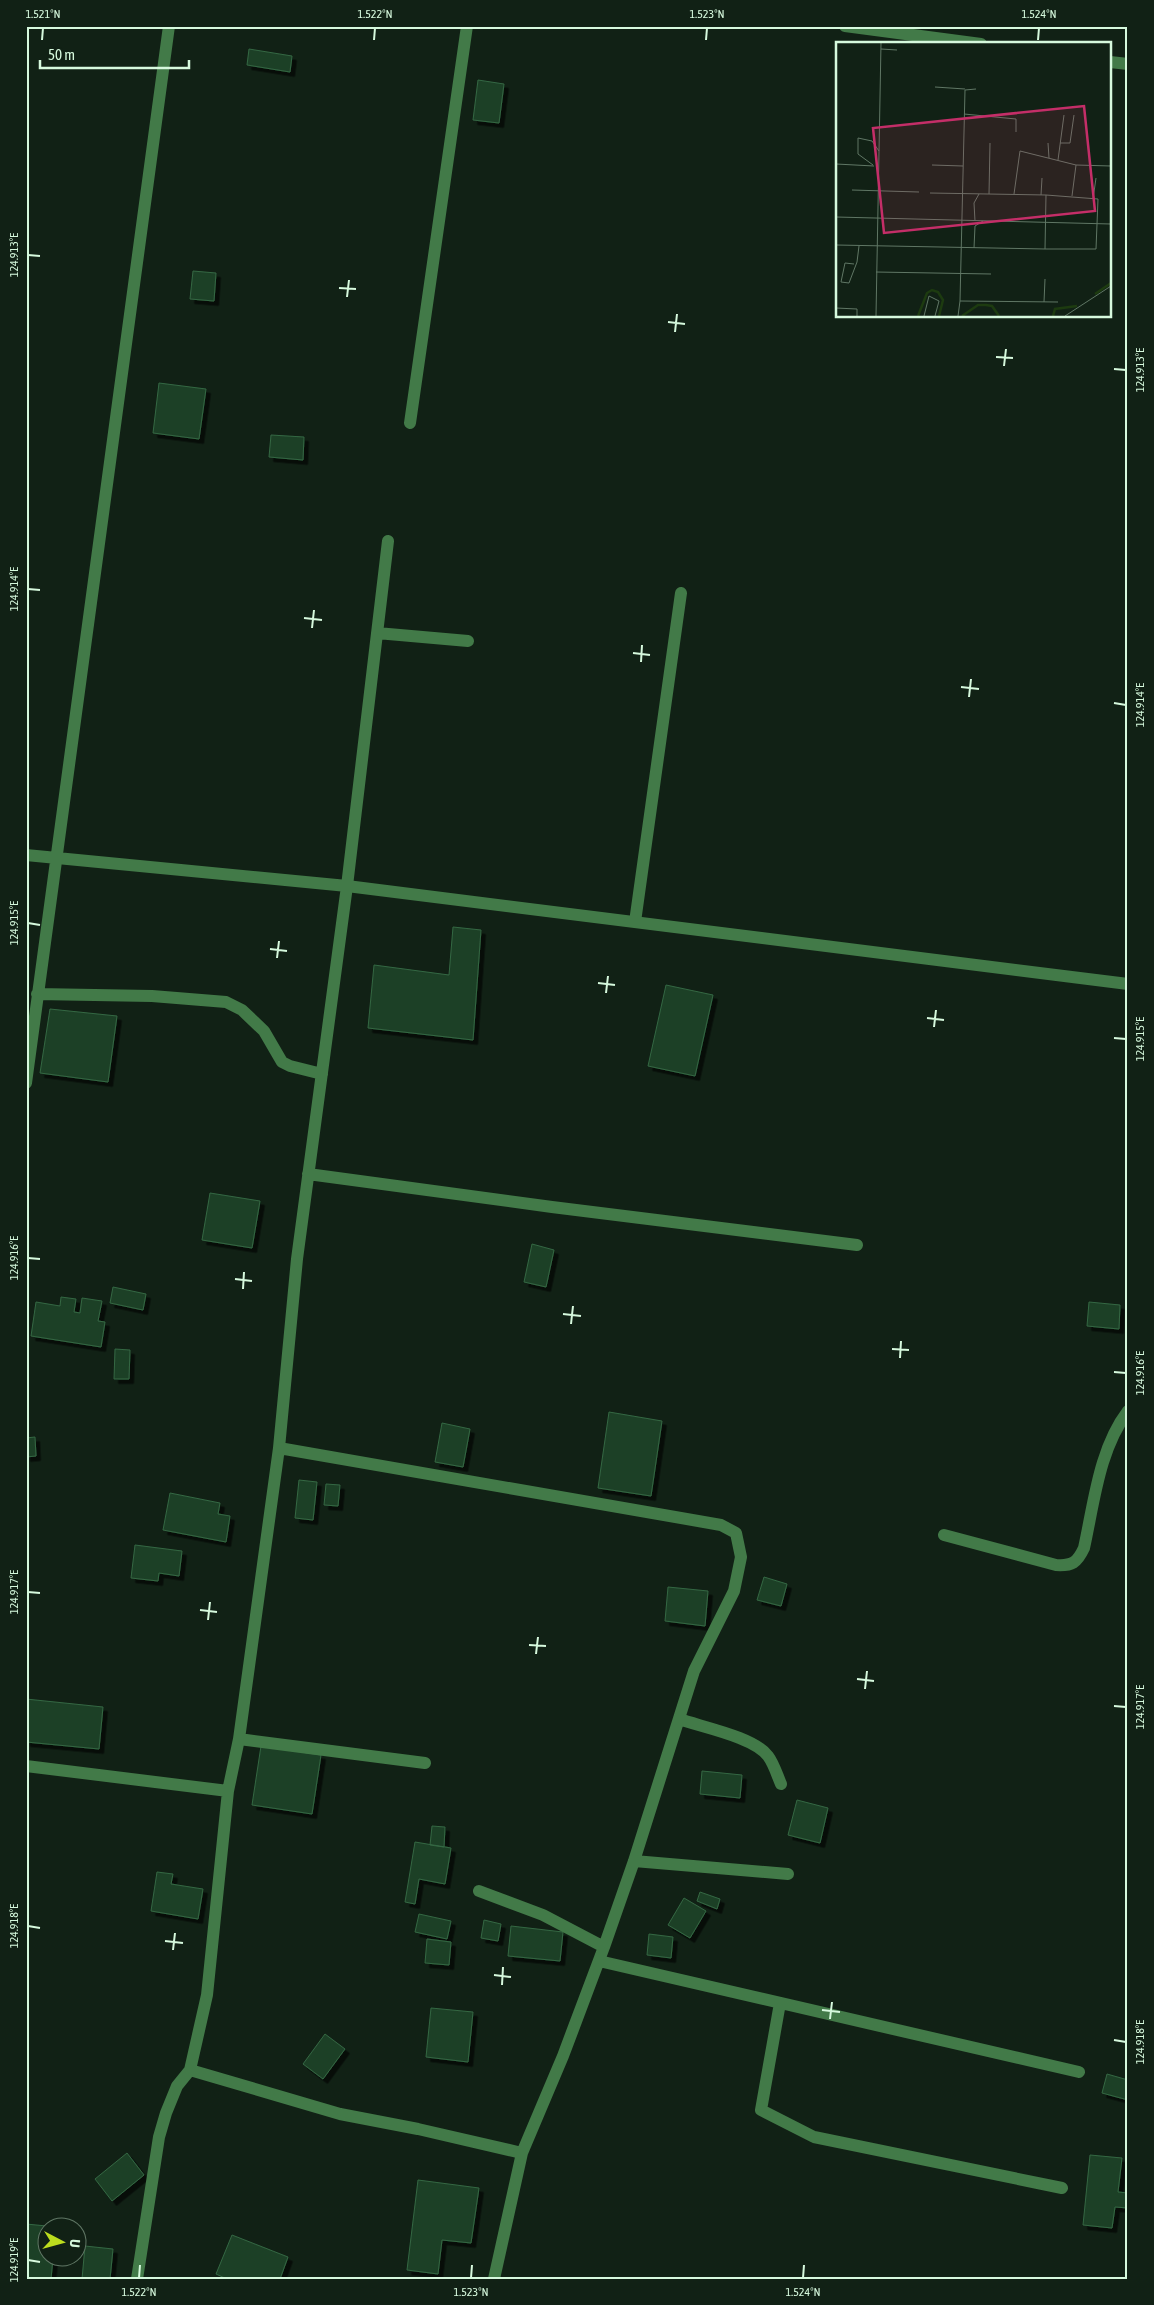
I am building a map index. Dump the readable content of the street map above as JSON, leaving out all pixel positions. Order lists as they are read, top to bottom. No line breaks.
{"scale_bar":"50 m","north":"right","coordinates":["1.521°N","1.522°N","1.523°N","1.524°N","124.913°E","124.914°E","124.915°E","124.916°E","124.917°E","124.918°E","124.919°E"]}
